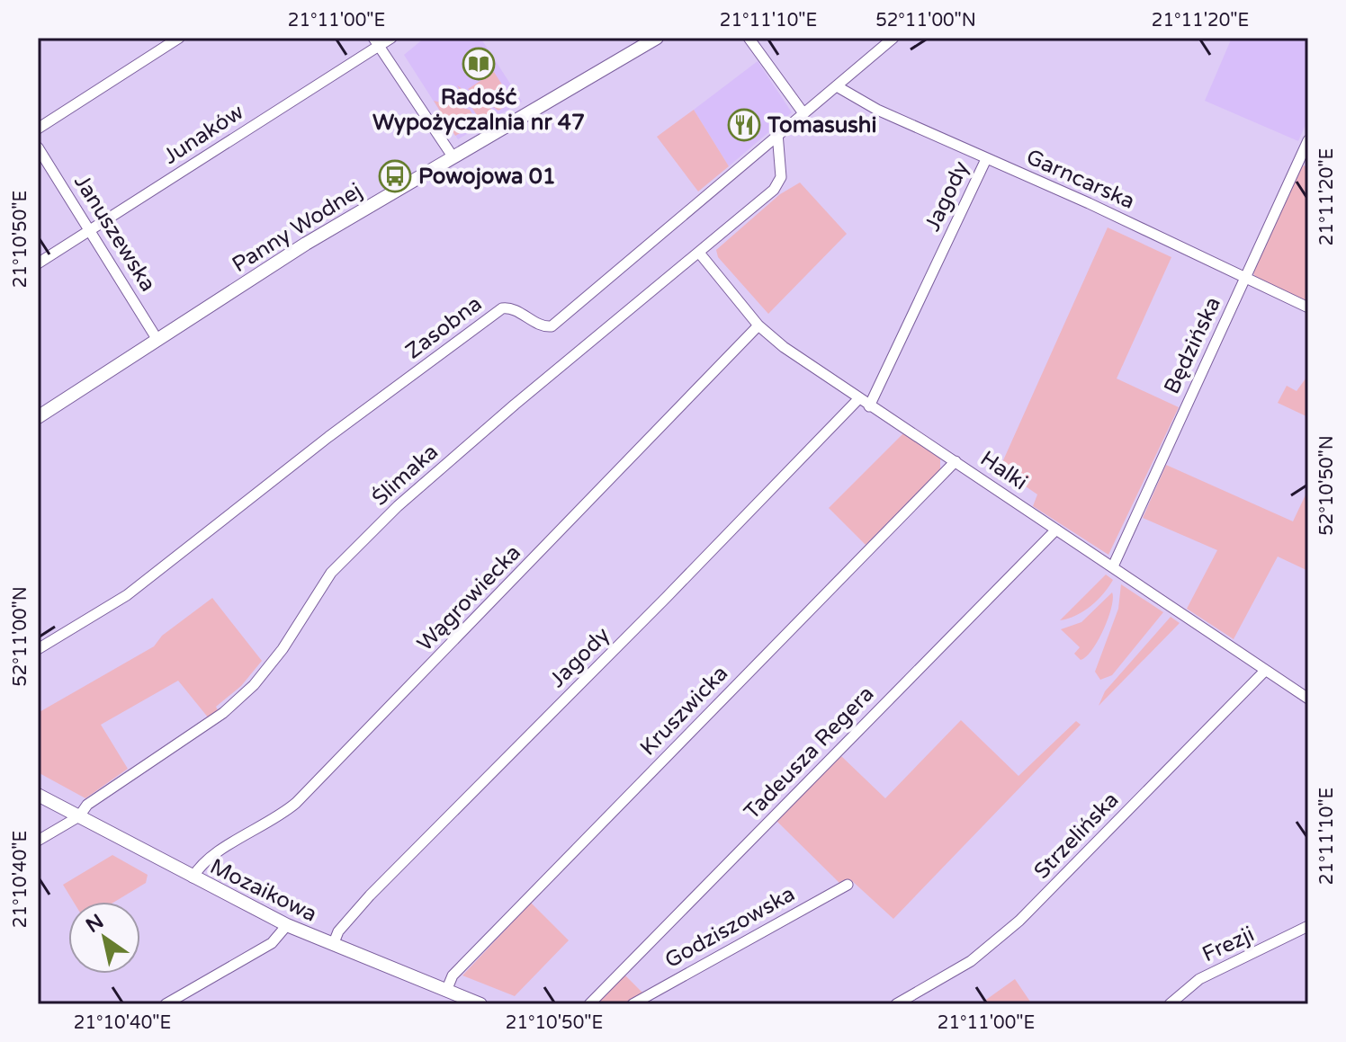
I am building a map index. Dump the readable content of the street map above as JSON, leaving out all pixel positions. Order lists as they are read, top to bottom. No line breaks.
{"streets":{"street":["Junaków","Garncarska","Jagody","Panny Wodnej","Januszewska","Zasobna","Będzińska","Halki","Ślimaka","Wągrowiecka","Kruszwicka","Tadeusza Regera","Strzelińska","Mozaikowa","Godziszowska","Frezji"]},"crossings":[["Junaków","Januszewska"],["Garncarska","Jagody"],["Garncarska","Zasobna"],["Garncarska","Będzińska"],["Jagody","Halki"],["Jagody","Mozaikowa"],["Panny Wodnej","Januszewska"],["Zasobna","Ślimaka"],["Będzińska","Halki"],["Halki","Ślimaka"],["Halki","Wągrowiecka"],["Halki","Kruszwicka"],["Halki","Tadeusza Regera"],["Halki","Strzelińska"],["Ślimaka","Mozaikowa"],["Wągrowiecka","Mozaikowa"],["Kruszwicka","Mozaikowa"]],"places":{"library":["Radość Wypożyczalnia nr 47"],"restaurant":["Tomasushi"],"bus stop":["Powojowa 01"]},"north":"top left","coordinates":["21°11'00\"E","21°11'10\"E","52°11'00\"N","21°11'20\"E","21°10'50\"E","52°10'50\"N","21°10'40\"E"]}
